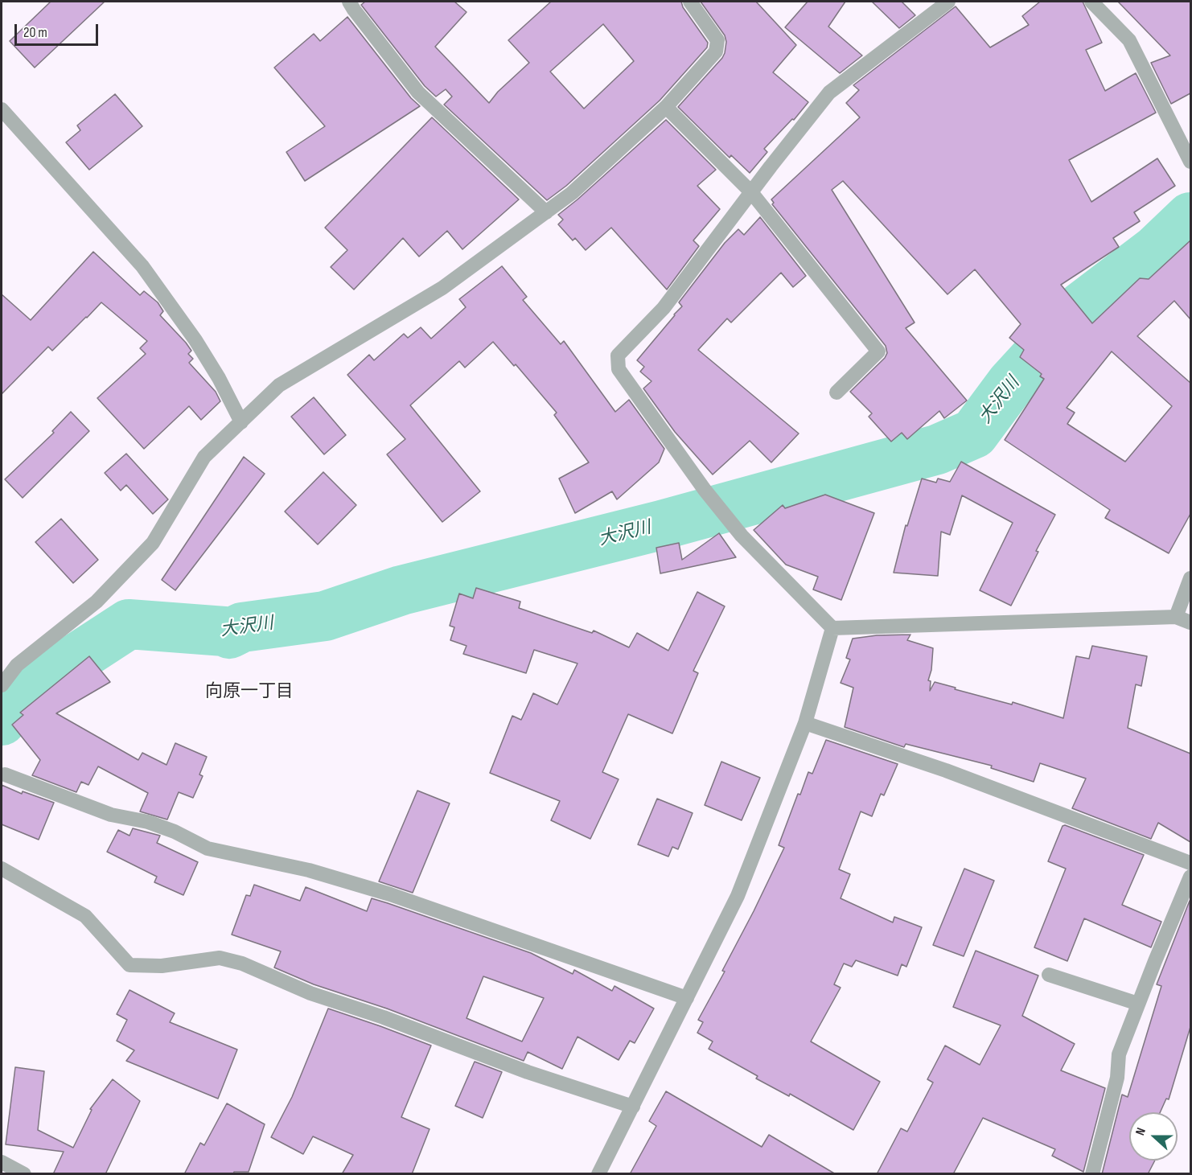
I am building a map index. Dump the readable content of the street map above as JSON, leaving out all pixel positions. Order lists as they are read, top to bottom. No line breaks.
{"districts":["向原一丁目"],"water":["大沢川"],"scale_bar":"20 m","north":"left"}
